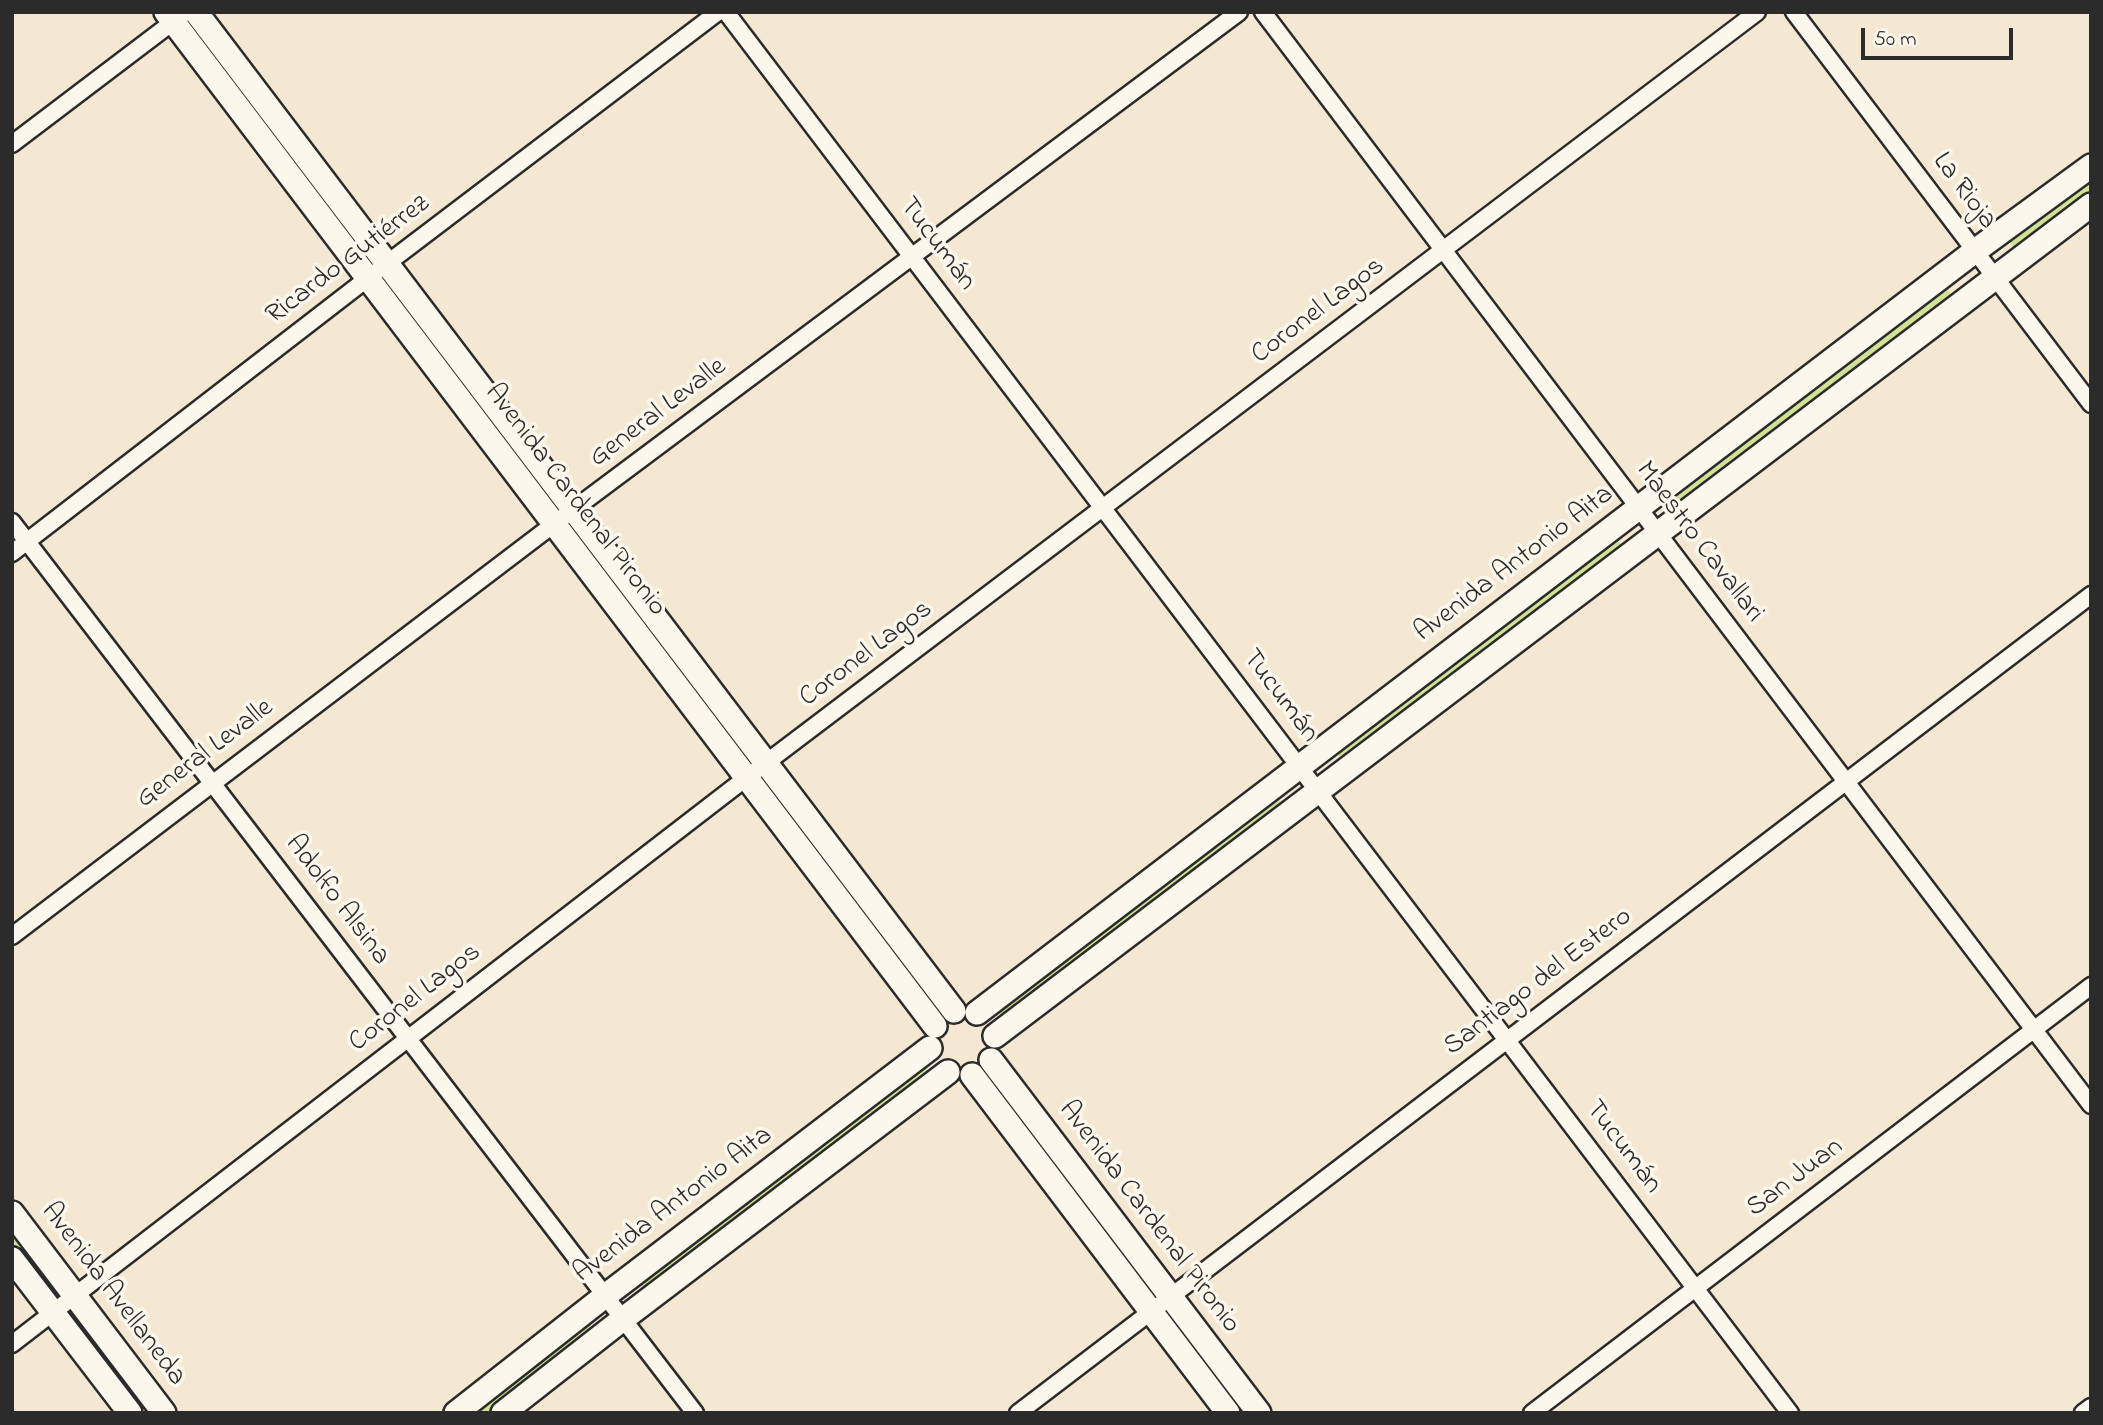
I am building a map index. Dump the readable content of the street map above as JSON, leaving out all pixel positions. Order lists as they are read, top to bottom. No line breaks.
{"streets":{"main road":["Avenida Cardenal Pironio","Avenida Antonio Aita","Avenida Avellaneda"],"street":["La Rioja","Tucumán","Ricardo Gutiérrez","Coronel Lagos","General Levalle","Maestro Cavallari","Adolfo Alsina","Santiago del Estero","San Juan"]},"crossings":[["La Rioja","Avenida Antonio Aita"],["Tucumán","Coronel Lagos"],["Tucumán","General Levalle"],["Tucumán","Avenida Antonio Aita"],["Tucumán","Santiago del Estero"],["Tucumán","San Juan"],["Ricardo Gutiérrez","Avenida Cardenal Pironio"],["Ricardo Gutiérrez","Adolfo Alsina"],["Coronel Lagos","Avenida Cardenal Pironio"],["Coronel Lagos","Maestro Cavallari"],["Coronel Lagos","Adolfo Alsina"],["Coronel Lagos","Avenida Avellaneda"],["General Levalle","Avenida Cardenal Pironio"],["General Levalle","Adolfo Alsina"],["Avenida Cardenal Pironio","Avenida Antonio Aita"],["Avenida Cardenal Pironio","Santiago del Estero"],["Maestro Cavallari","Avenida Antonio Aita"],["Maestro Cavallari","Santiago del Estero"],["Maestro Cavallari","San Juan"],["Avenida Antonio Aita","Adolfo Alsina"]],"scale_bar":"50 m"}
